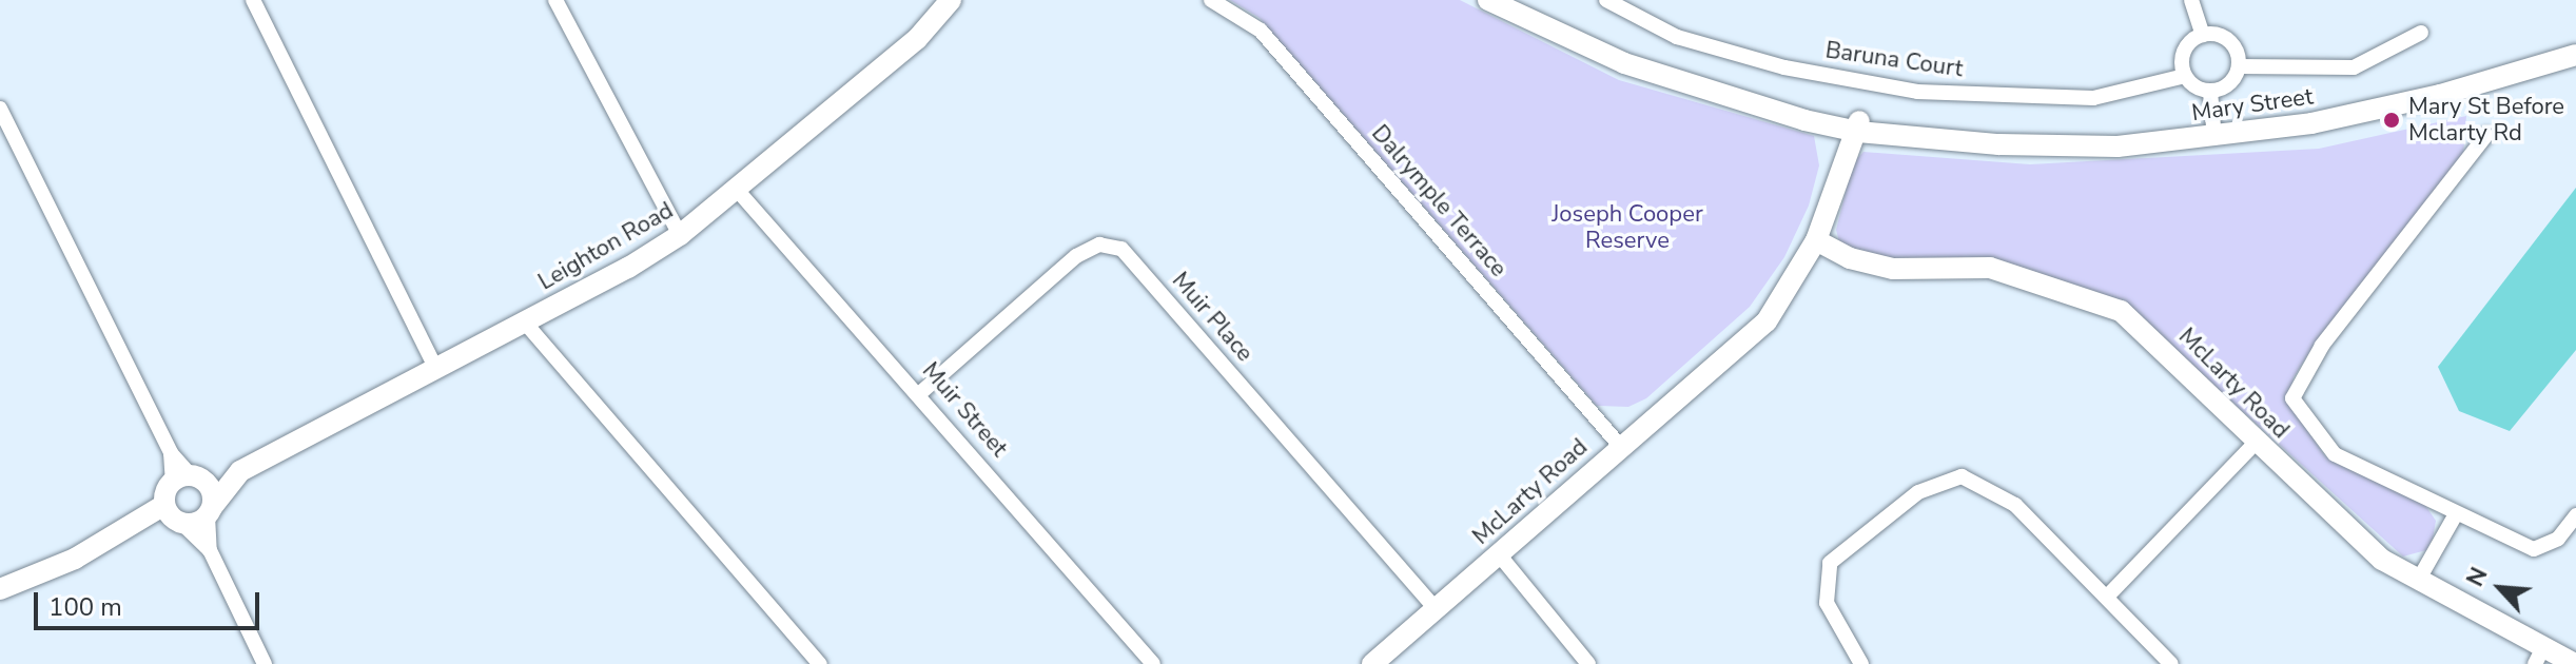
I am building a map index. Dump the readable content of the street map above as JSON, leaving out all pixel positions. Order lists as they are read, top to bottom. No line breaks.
{"streets":{"street":["Baruna Court","Mary Street","Dalrymple Terrace","Leighton Road","Muir Place","McLarty Road","Muir Street"]},"crossings":[["Mary Street","McLarty Road"],["Dalrymple Terrace","McLarty Road"],["Leighton Road","Muir Street"],["Muir Place","McLarty Road"],["Muir Place","Muir Street"]],"parks":["Joseph Cooper Reserve"],"places":["Mary St Before Mclarty Rd"],"scale_bar":"100 m","north":"top left"}
